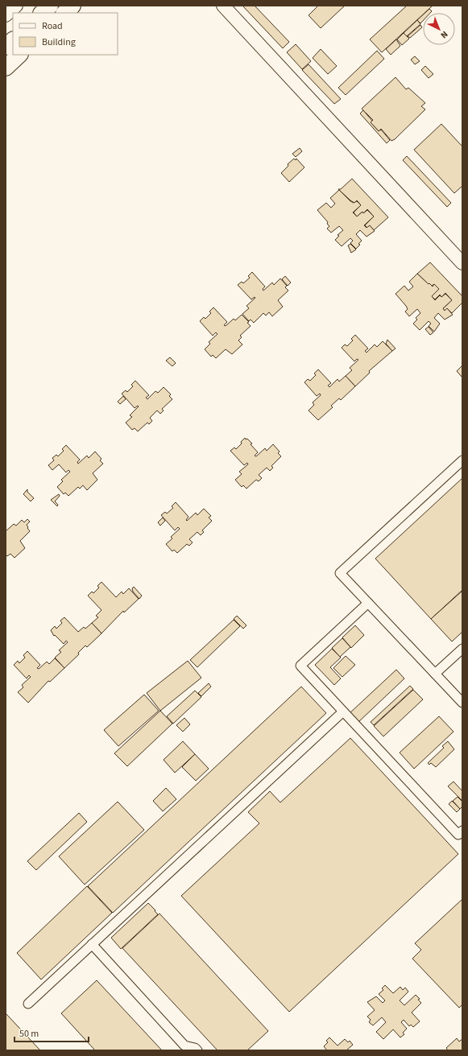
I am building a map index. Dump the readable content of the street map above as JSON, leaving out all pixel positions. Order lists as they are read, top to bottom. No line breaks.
{"legend":["Road","Building"],"scale_bar":"50 m","north":"bottom right"}
